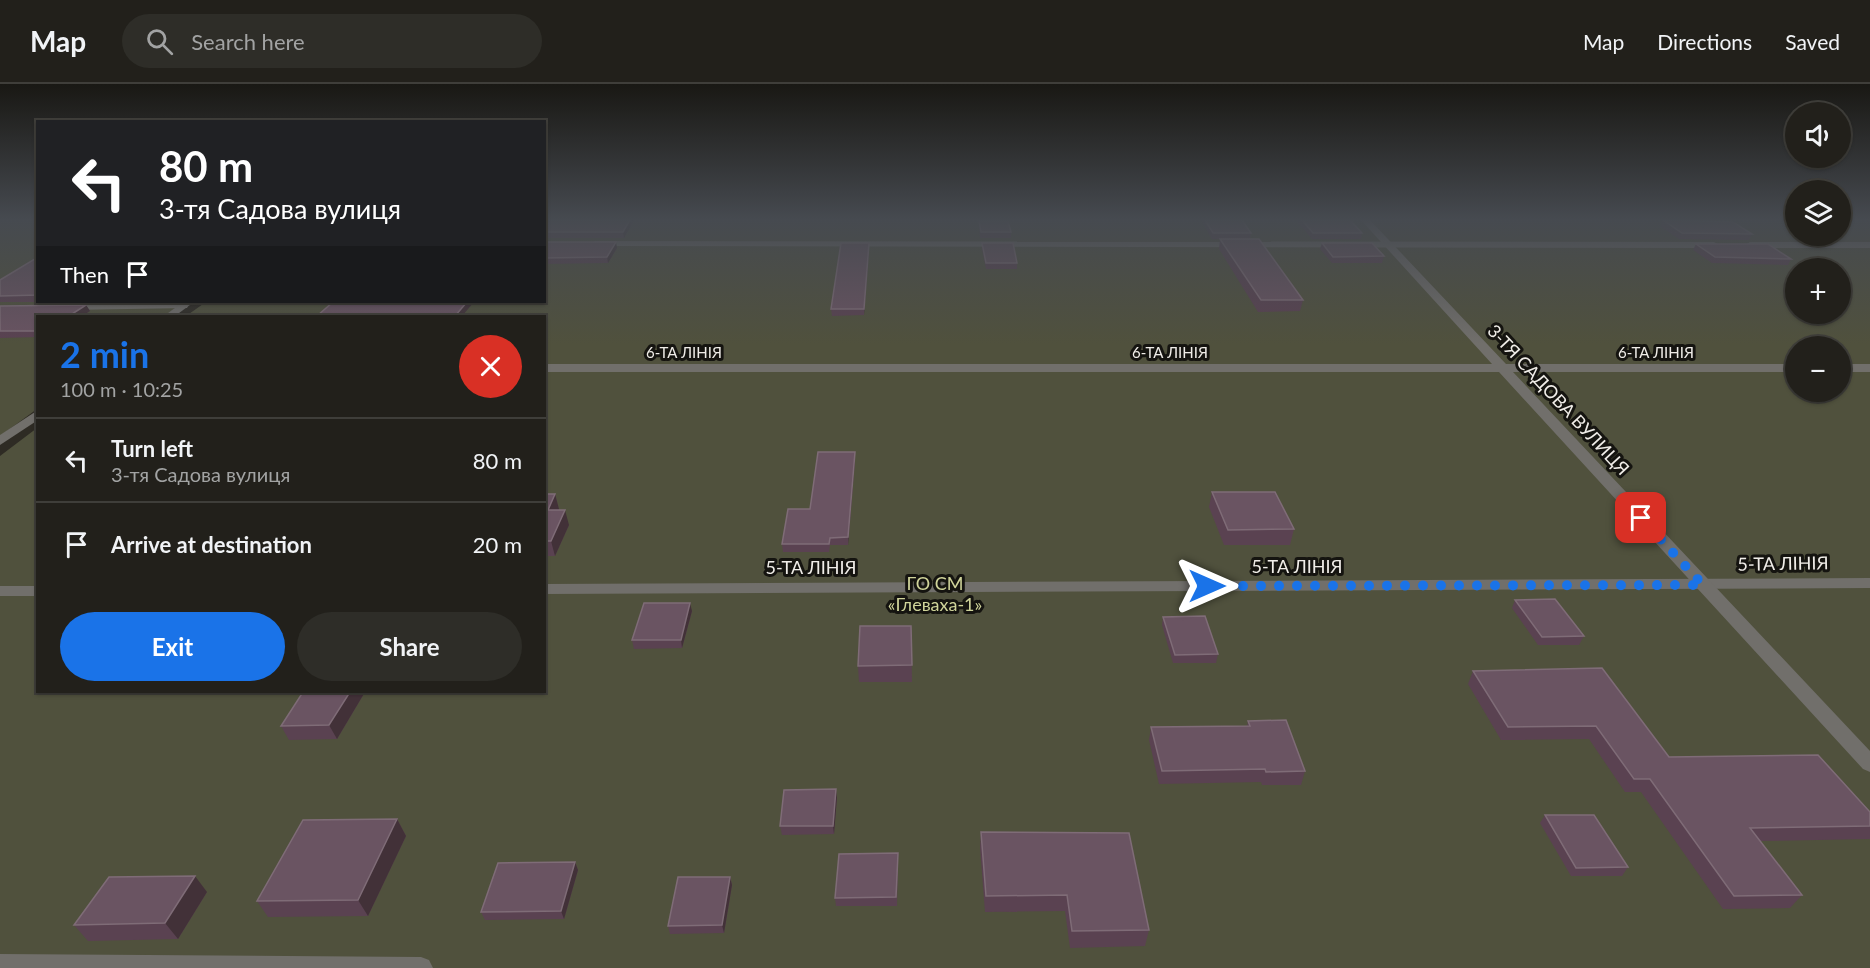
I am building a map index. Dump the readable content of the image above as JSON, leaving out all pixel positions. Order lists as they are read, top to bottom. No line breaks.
{"streets":{"street":["6-ТА ЛІНІЯ","3-ТЯ САДОВА ВУЛИЦЯ","5-ТА ЛІНІЯ"]},"crossings":[["6-ТА ЛІНІЯ","3-ТЯ САДОВА ВУЛИЦЯ"],["3-ТЯ САДОВА ВУЛИЦЯ","5-ТА ЛІНІЯ"]],"parks":["ГО СМ «Глеваха-1»"],"page":{"header":"Map","search":"Search here","nav":["Map","Directions","Saved"],"map_buttons":["+","−"],"turn":["80 m","3-тя Садова вулиця"],"then":"Then","heading":["2 min","100 m · 10:25"],"list":[{"name":"Turn left","note":"3-тя Садова вулиця","value":"80 m"},{"name":"Arrive at destination","value":"20 m"}],"buttons":["Exit","Share"]}}
